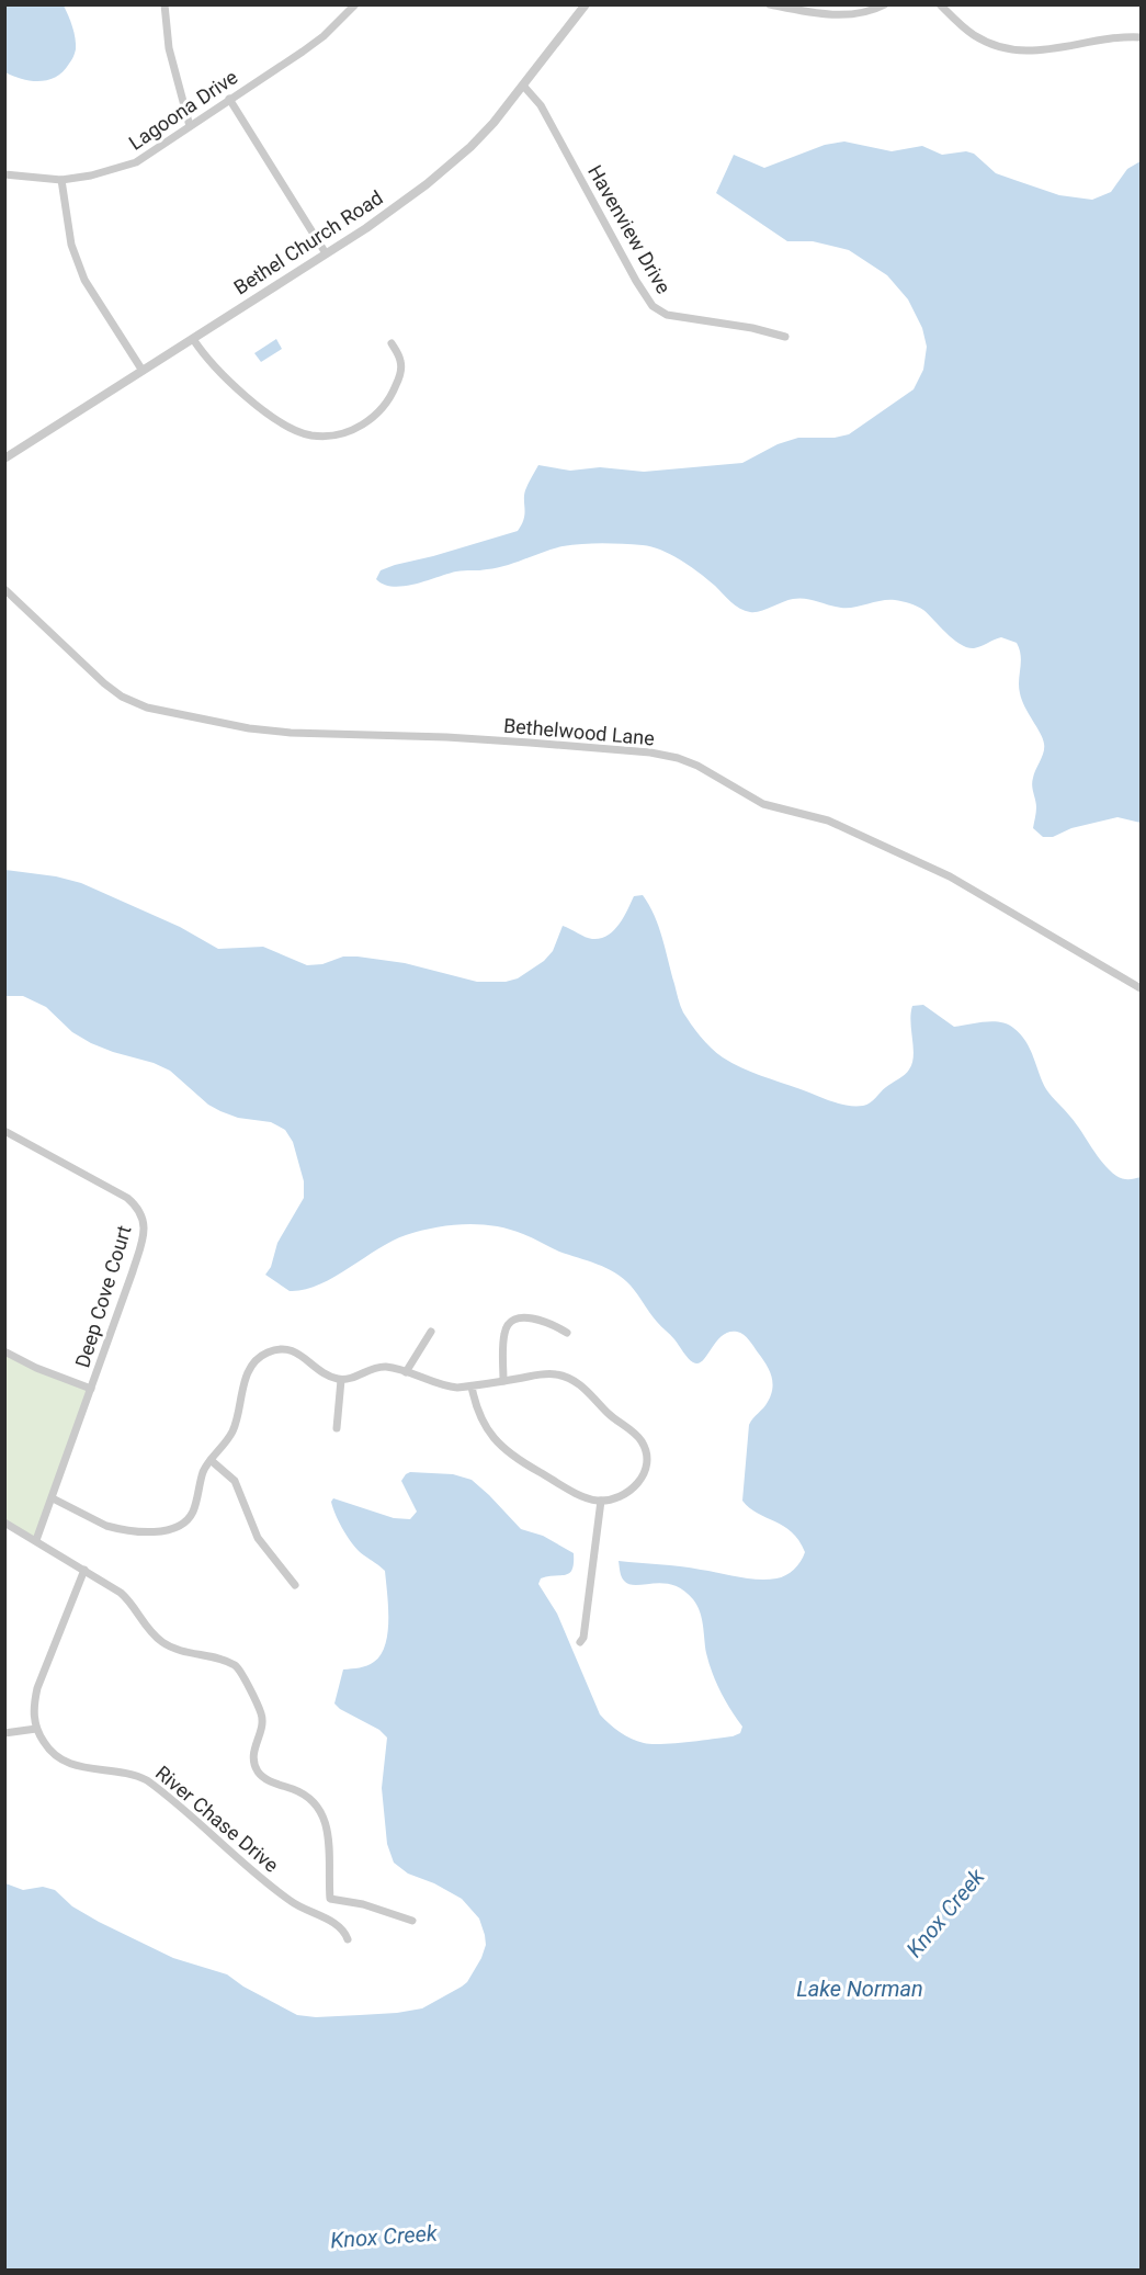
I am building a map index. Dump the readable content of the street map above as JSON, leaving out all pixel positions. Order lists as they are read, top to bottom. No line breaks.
{"streets":{"street":["Lagoona Drive","Havenview Drive","Bethel Church Road","Bethelwood Lane","Deep Cove Court","River Chase Drive"]},"crossings":[["Havenview Drive","Bethel Church Road"]],"water":["Knox Creek","Lake Norman"]}
